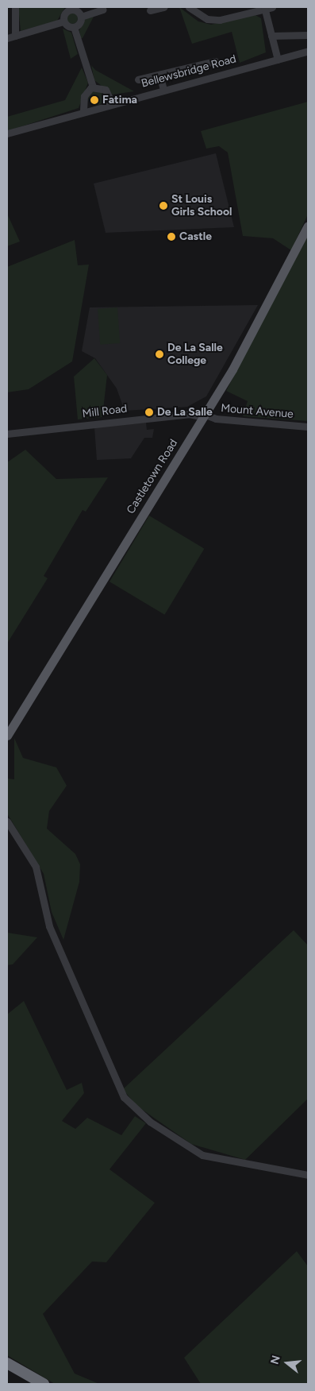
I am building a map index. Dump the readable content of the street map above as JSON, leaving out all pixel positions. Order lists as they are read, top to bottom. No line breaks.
{"streets":{"main road":["Castletown Road"],"street":["Bellewsbridge Road","Mill Road","Mount Avenue"]},"crossings":[["Mill Road","Mount Avenue"],["Mill Road","Castletown Road"],["Mount Avenue","Castletown Road"]],"places":["Fatima","St Louis Girls School","Castle","De La Salle College","De La Salle"],"north":"left"}
